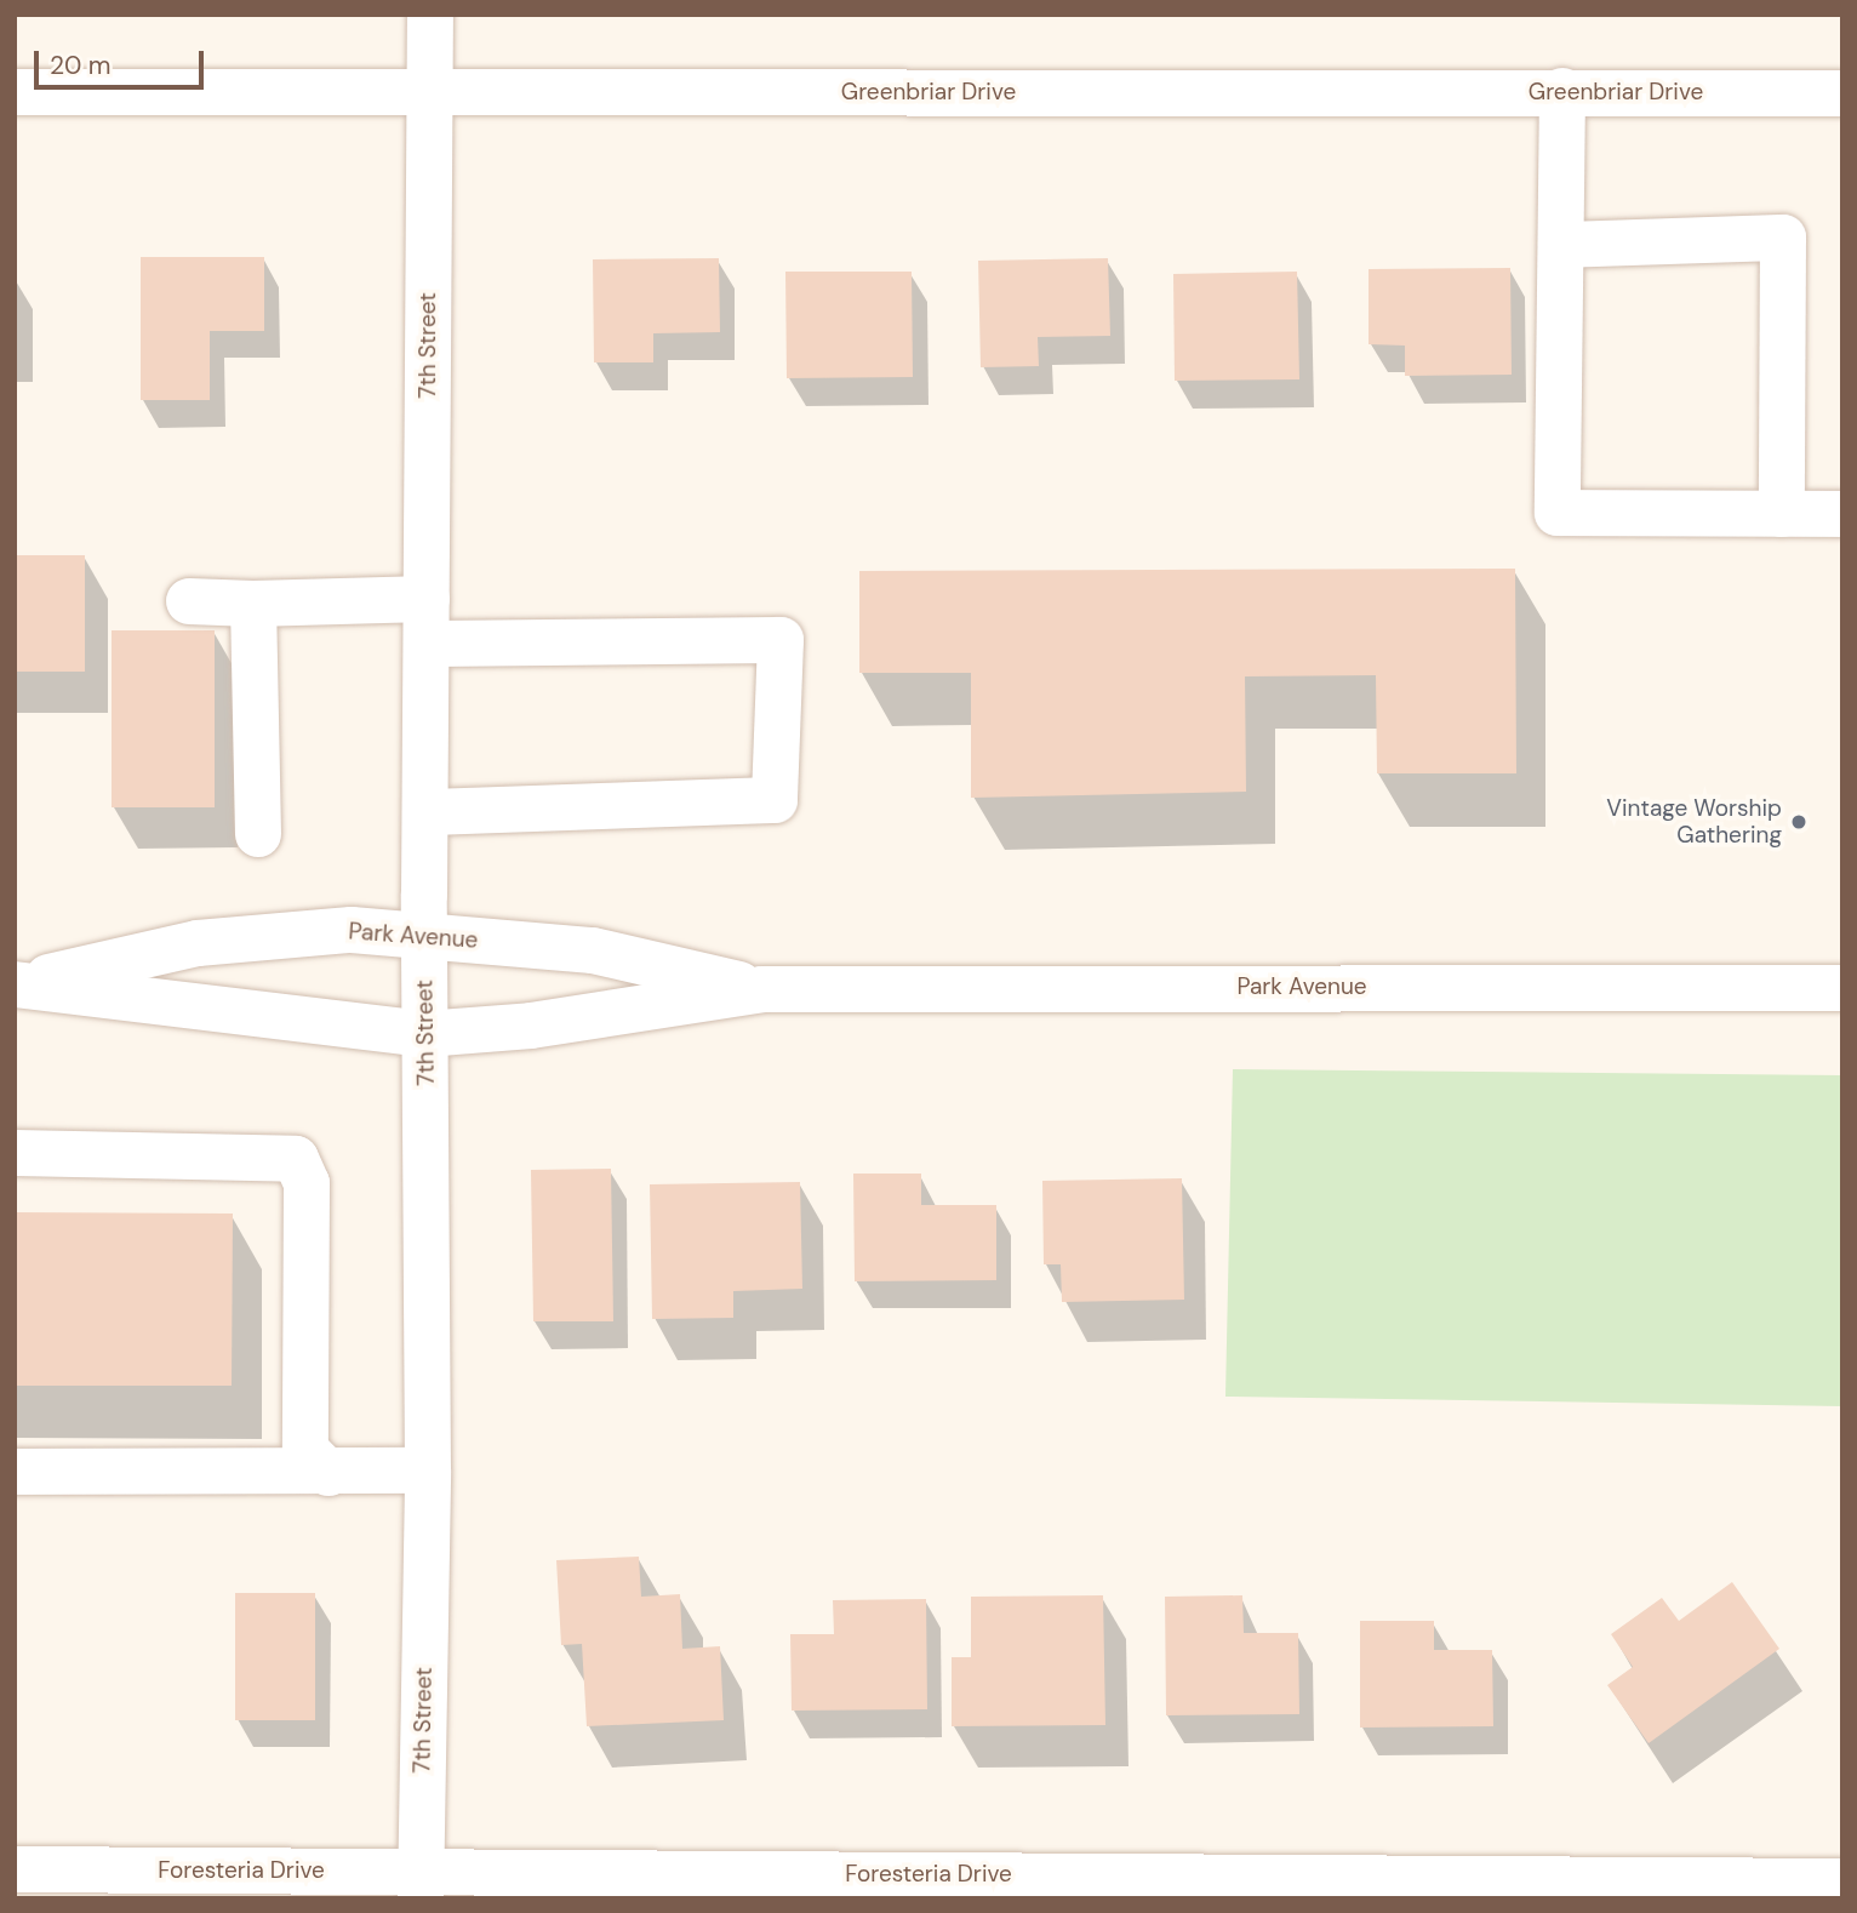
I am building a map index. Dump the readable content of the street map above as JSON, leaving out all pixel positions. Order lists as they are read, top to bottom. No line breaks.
{"streets":{"street":["Greenbriar Drive","7th Street","Park Avenue","Foresteria Drive"]},"crossings":[["Greenbriar Drive","7th Street"],["7th Street","Park Avenue"],["7th Street","Foresteria Drive"]],"places":["Vintage Worship Gathering"],"scale_bar":"20 m"}
